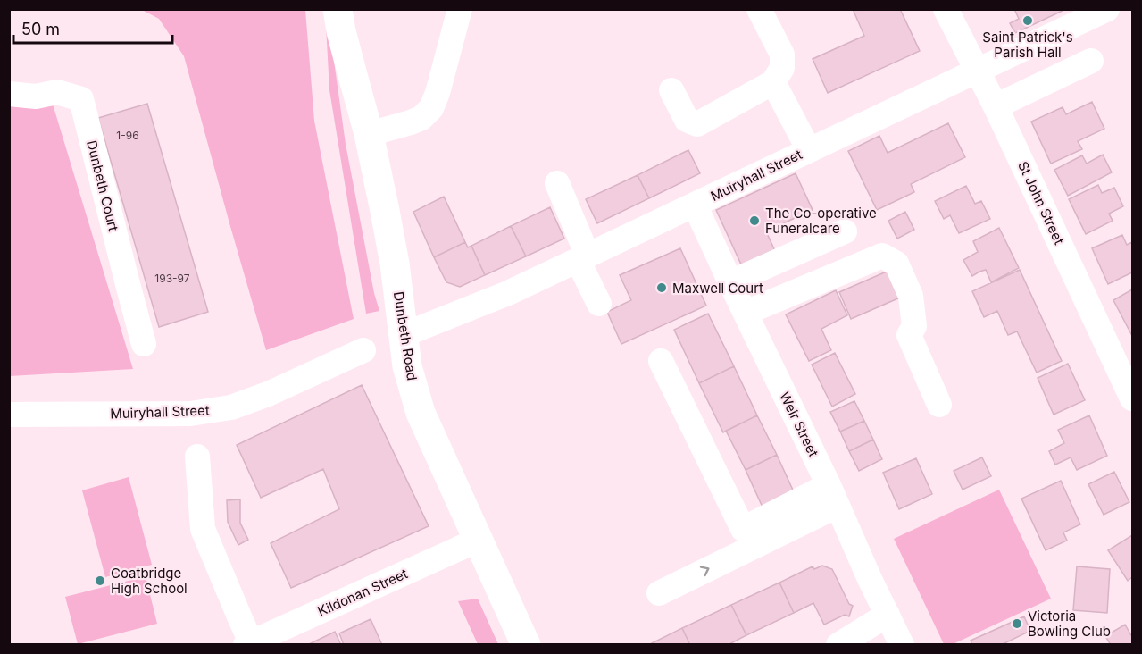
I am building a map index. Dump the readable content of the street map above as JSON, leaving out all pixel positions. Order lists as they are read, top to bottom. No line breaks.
{"streets":{"main road":["Dunbeth Road"],"street":["Muiryhall Street","Dunbeth Court","St John Street","Weir Street","Kildonan Street"]},"crossings":[["Muiryhall Street","St John Street"],["Muiryhall Street","Dunbeth Road"],["Muiryhall Street","Weir Street"],["Dunbeth Road","Kildonan Street"]],"places":["Saint Patrick's Parish Hall","The Co-operative Funeralcare","Maxwell Court","Coatbridge High School","Victoria Bowling Club"],"house_numbers":["1-96","193-97"],"scale_bar":"50 m"}
